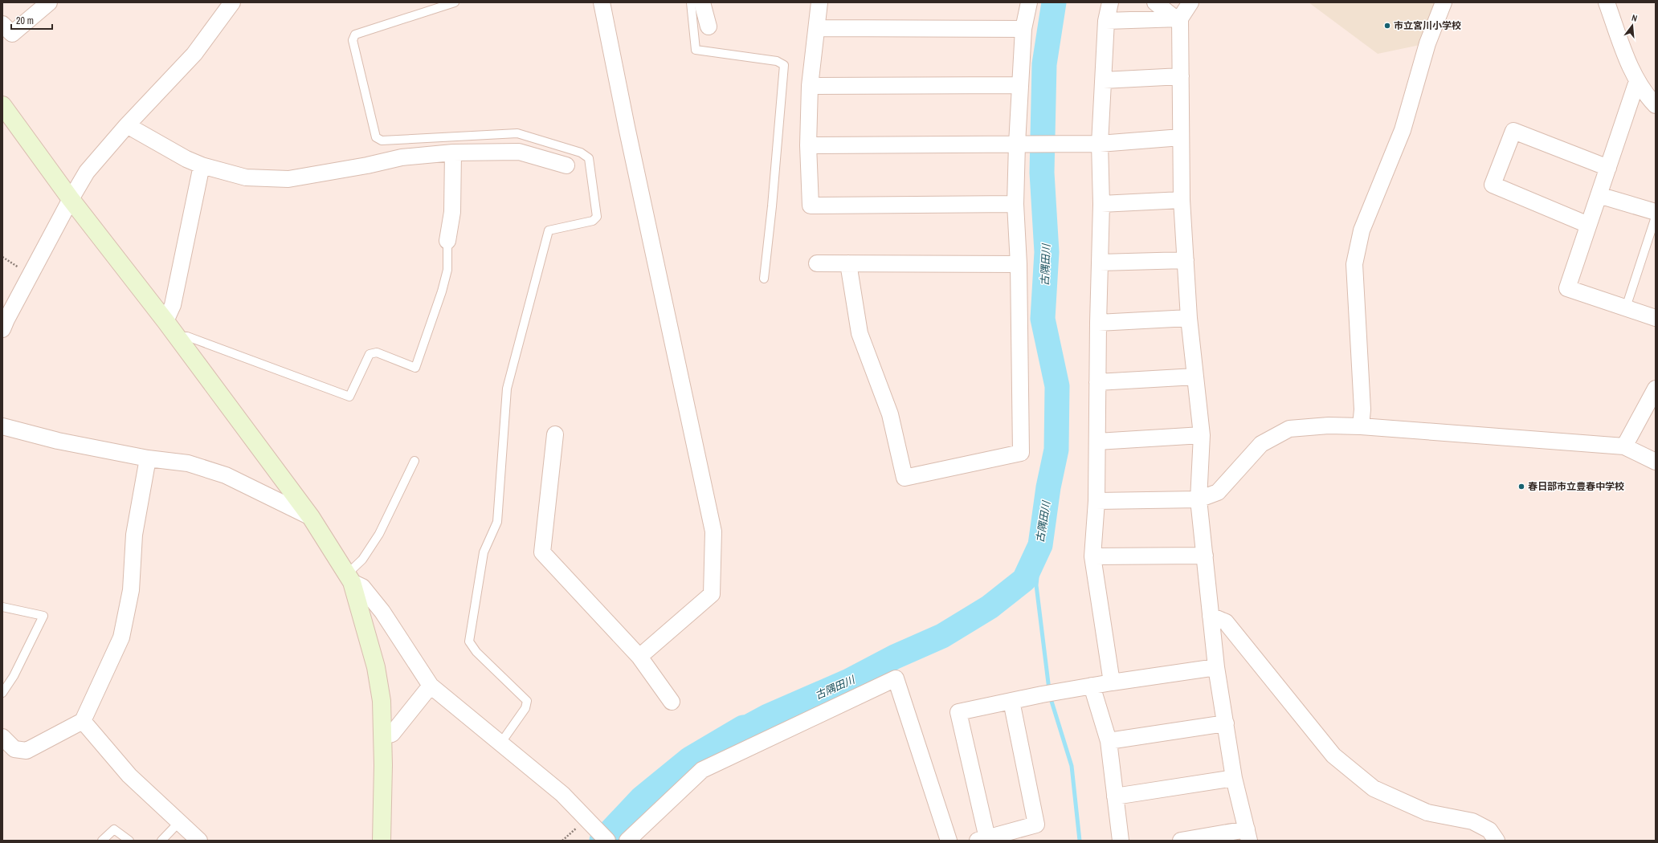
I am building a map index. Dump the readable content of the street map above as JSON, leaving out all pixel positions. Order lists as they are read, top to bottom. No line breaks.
{"water":["古隅田川"],"places":["市立宮川小学校","春日部市立豊春中学校"],"scale_bar":"20 m","north":"top"}
